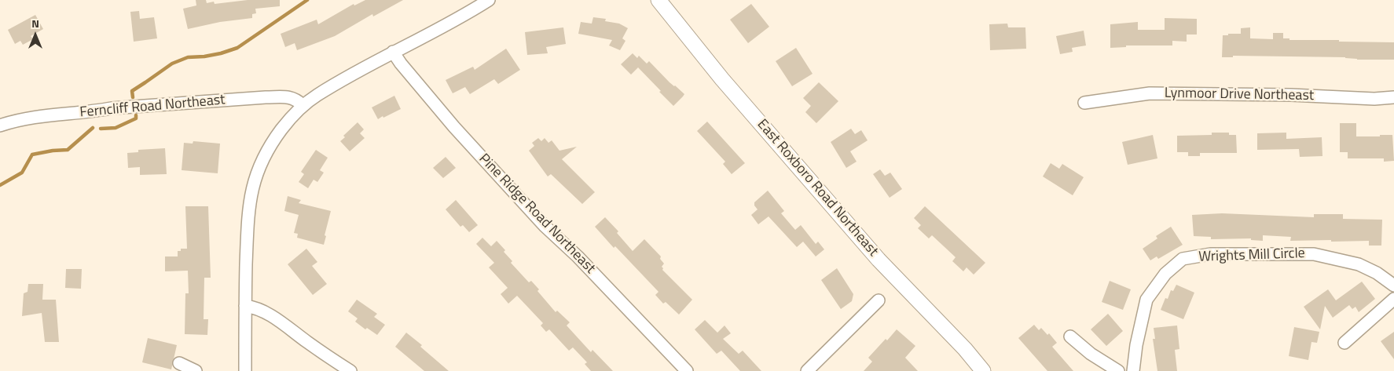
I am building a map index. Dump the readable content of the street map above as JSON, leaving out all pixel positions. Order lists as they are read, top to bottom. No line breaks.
{"streets":{"main road":["East Roxboro Road Northeast"],"street":["Lynmoor Drive Northeast","Ferncliff Road Northeast","Pine Ridge Road Northeast","Wrights Mill Circle"]},"north":"top"}
